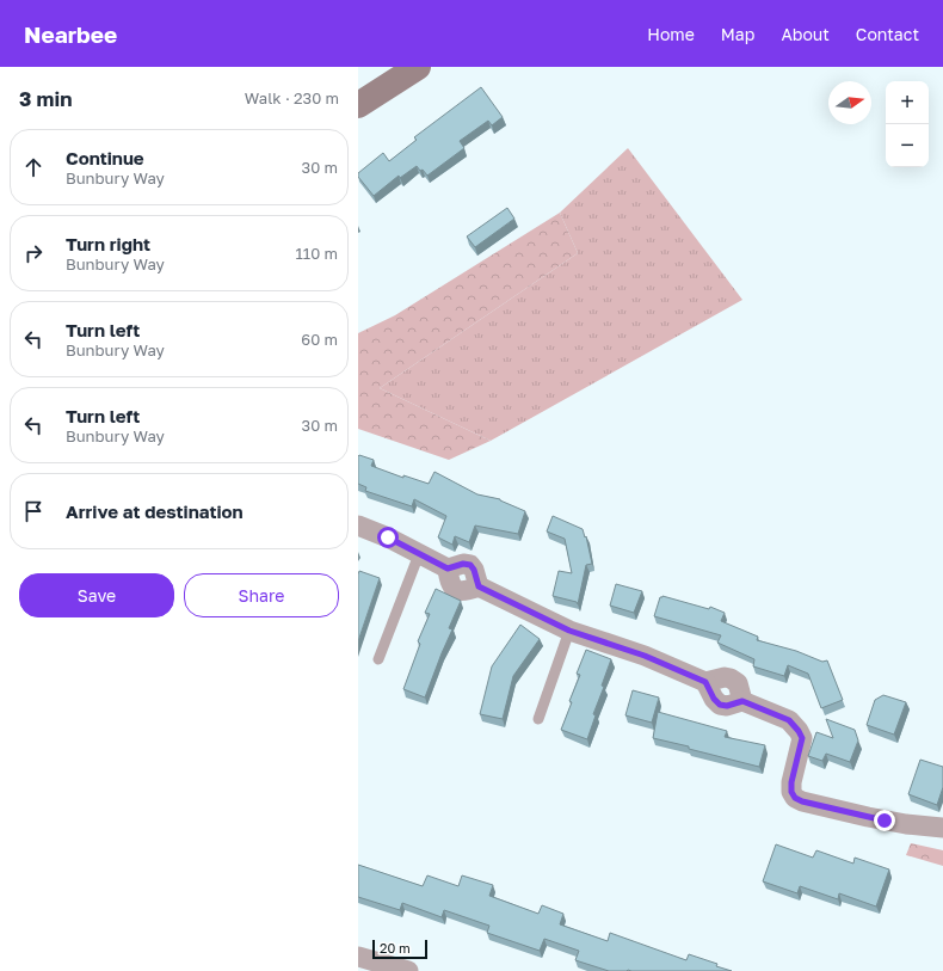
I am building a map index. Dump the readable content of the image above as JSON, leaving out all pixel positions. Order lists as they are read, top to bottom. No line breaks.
{"scale_bar":"20 m","north":"right","page":{"header":"Nearbee","nav":["Home","Map","About","Contact"],"heading":["3 min","Walk · 230 m"],"map_buttons":["+","−"],"list":[["Continue","Bunbury Way","30 m"],["Turn right","Bunbury Way","110 m"],["Turn left","Bunbury Way","60 m"],["Turn left","Bunbury Way","30 m"],"Arrive at destination"],"buttons":["Save","Share"],"scale":"20 m"}}
